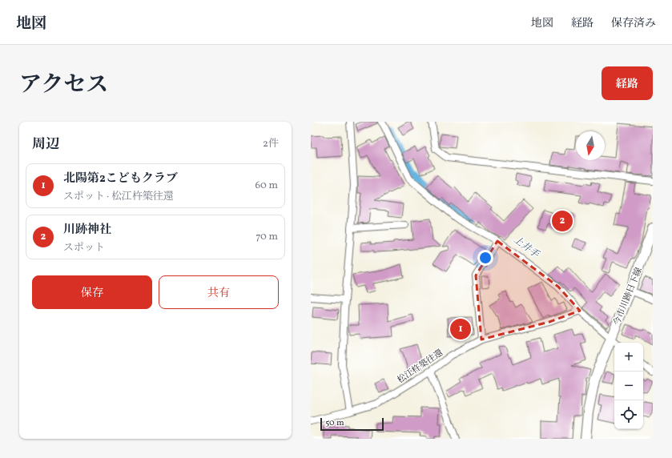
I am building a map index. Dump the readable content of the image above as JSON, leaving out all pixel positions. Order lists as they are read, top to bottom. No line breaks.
{"streets":{"street":["今市川跡日下線","松江杵築往還"]},"water":["上井手"],"scale_bar":"50 m","north":"bottom","page":{"header":"地図","nav":["地図","経路","保存済み"],"title":"アクセス","buttons":["経路",["保存","共有"]],"heading":["周辺","2件"],"list":[{"mark":"1","name":"北陽第2こどもクラブ","note":"スポット · 松江杵築往還","value":"60 m"},{"mark":"2","name":"川跡神社","note":"スポット","value":"70 m"}],"pins":["2","1"],"map_buttons":["+","−"],"scale":"50 m"}}
